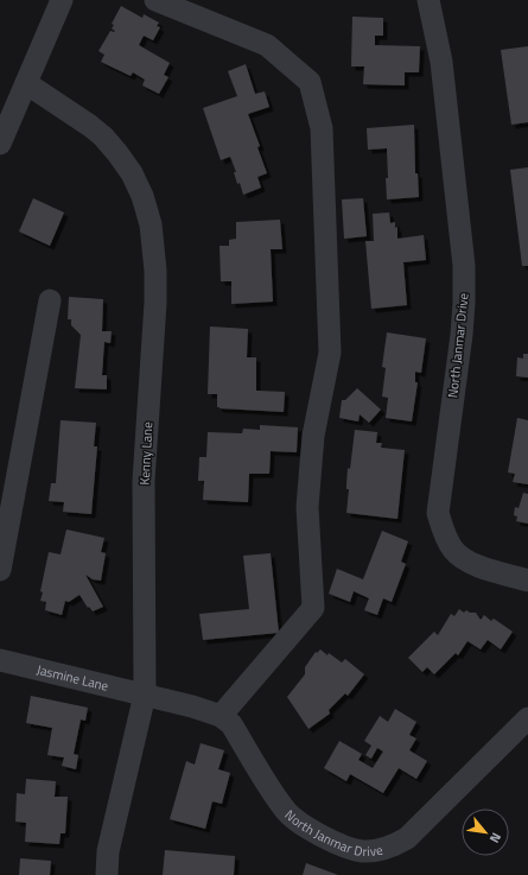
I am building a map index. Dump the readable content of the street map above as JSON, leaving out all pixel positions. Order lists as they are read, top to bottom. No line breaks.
{"streets":{"street":["North Janmar Drive","Kenny Lane","Jasmine Lane"]},"crossings":[["Kenny Lane","Jasmine Lane"]],"north":"bottom right"}
